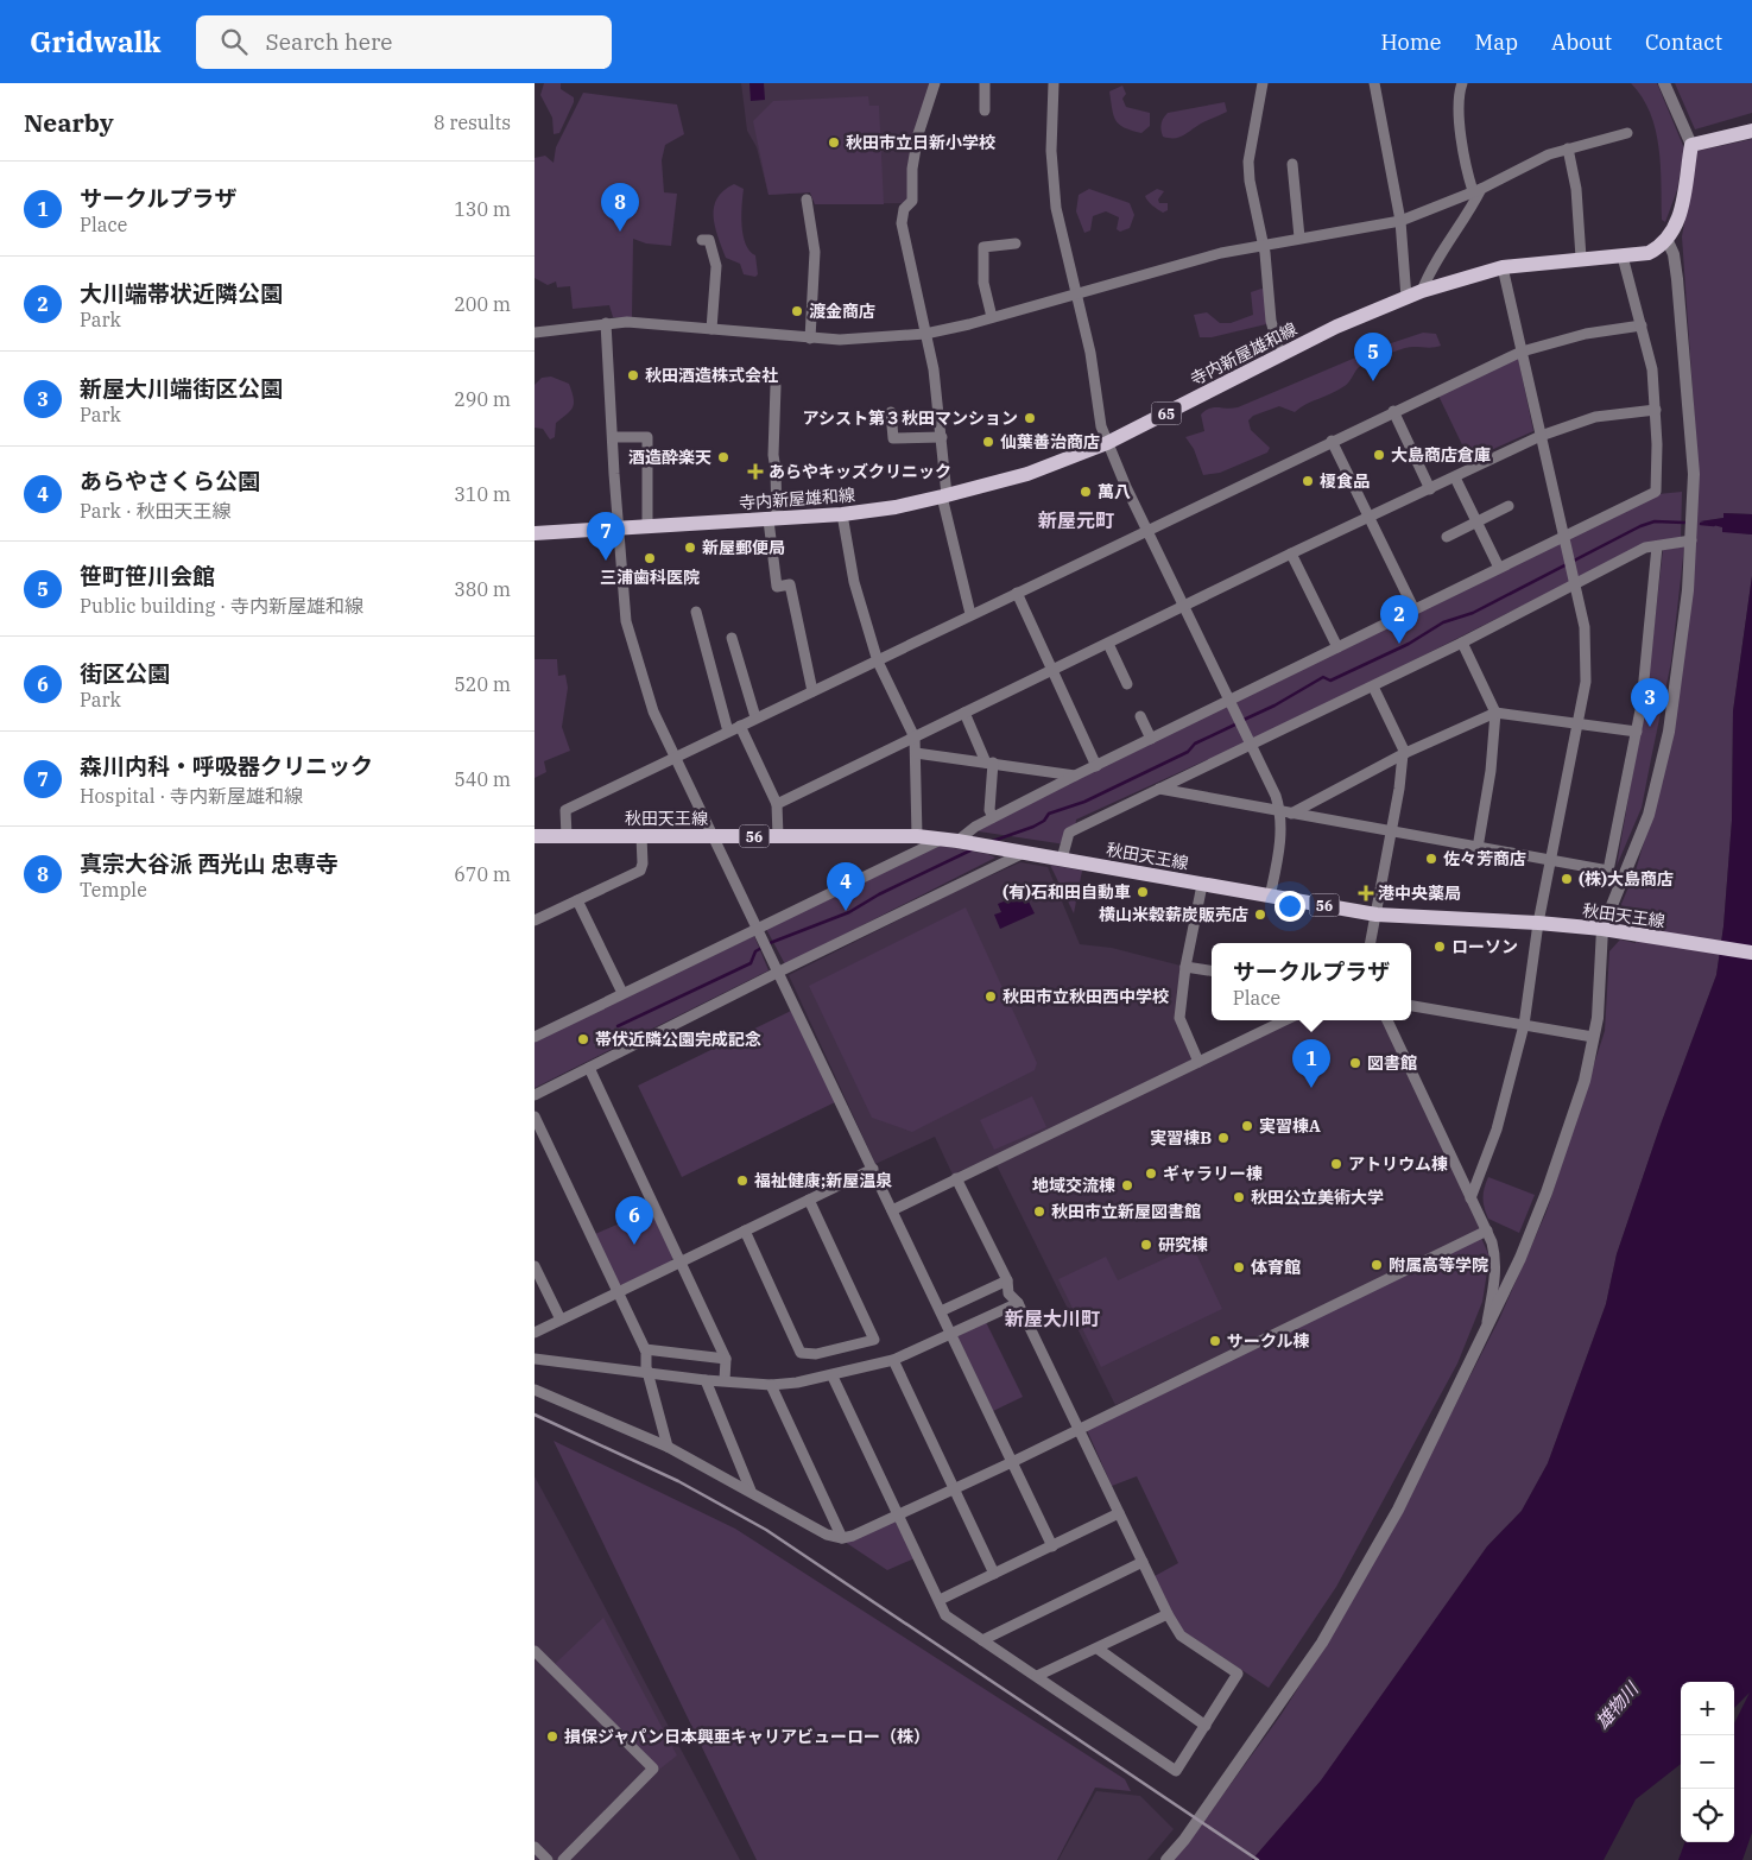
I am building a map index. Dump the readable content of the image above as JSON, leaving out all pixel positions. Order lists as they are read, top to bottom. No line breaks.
{"streets":{"main road":["寺内新屋雄和線","65","秋田天王線","56"]},"districts":["新屋元町","新屋大川町"],"water":["雄物川"],"places":{"other":["秋田市立日新小学校","渡金商店","秋田酒造株式会社","アシスト第３秋田マンション","仙葉善治商店","大島商店倉庫","酒造酔楽天","榎食品","萬八","新屋郵便局","三浦歯科医院","佐々芳商店","(株)大島商店","(有)石和田自動車","横山米穀薪炭販売店","ローソン","秋田市立秋田西中学校","帯伏近隣公園完成記念","図書館","実習棟A","実習棟B","アトリウム棟","ギャラリー棟","福祉健康;新屋温泉","地域交流棟","秋田公立美術大学","秋田市立新屋図書館","研究棟","附属高等学院","体育館","サークル棟","損保ジャパン日本興亜キャリアビューロー（株）"],"health":["あらやキッズクリニック","港中央薬局"]},"page":{"header":"Gridwalk","search":"Search here","nav":["Home","Map","About","Contact"],"heading":["Nearby","8 results"],"list":[{"mark":"1","name":"サークルプラザ","note":"Place","value":"130 m"},{"mark":"2","name":"大川端帯状近隣公園","note":"Park","value":"200 m"},{"mark":"3","name":"新屋大川端街区公園","note":"Park","value":"290 m"},{"mark":"4","name":"あらやさくら公園","note":"Park · 秋田天王線","value":"310 m"},{"mark":"5","name":"笹町笹川会館","note":"Public building · 寺内新屋雄和線","value":"380 m"},{"mark":"6","name":"街区公園","note":"Park","value":"520 m"},{"mark":"7","name":"森川内科・呼吸器クリニック","note":"Hospital · 寺内新屋雄和線","value":"540 m"},{"mark":"8","name":"真宗大谷派 西光山 忠専寺","note":"Temple","value":"670 m"}],"pins":["8","5","7","2","3","4","1","6"],"popup":["サークルプラザ","Place"],"map_buttons":["+","−"]}}
